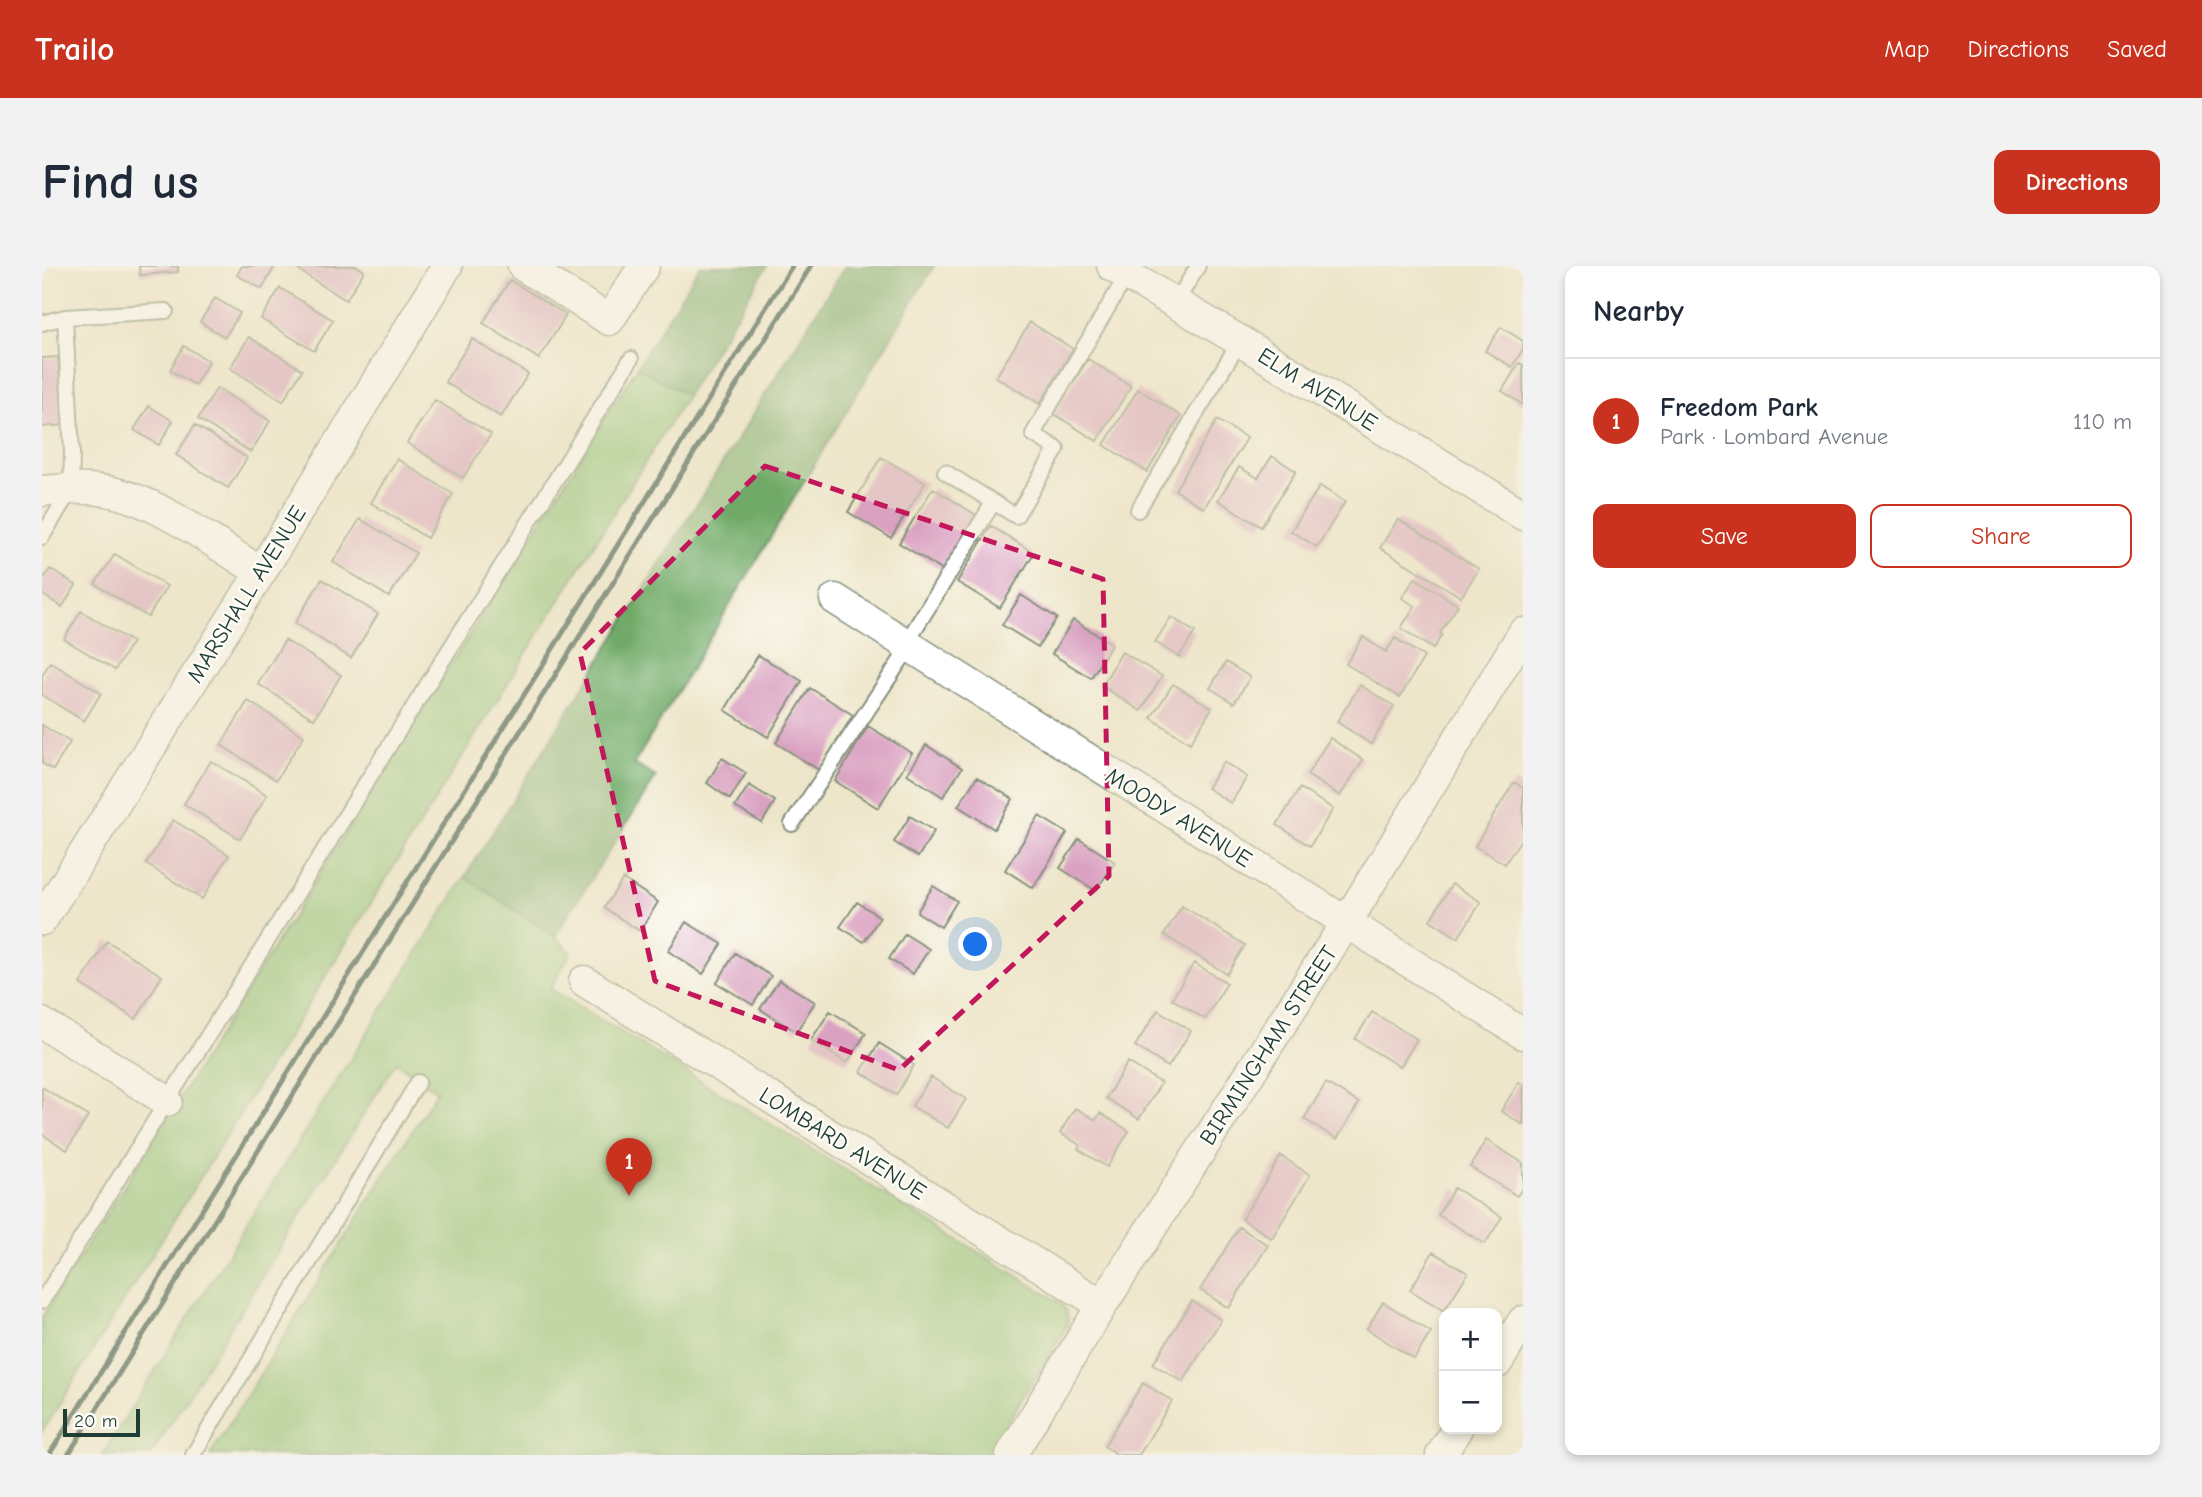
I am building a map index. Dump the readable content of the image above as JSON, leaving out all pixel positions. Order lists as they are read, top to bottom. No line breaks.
{"streets":{"street":["ELM AVENUE","MARSHALL AVENUE","MOODY AVENUE","BIRMINGHAM STREET","LOMBARD AVENUE"]},"crossings":[["MOODY AVENUE","BIRMINGHAM STREET"],["BIRMINGHAM STREET","LOMBARD AVENUE"]],"scale_bar":"20 m","page":{"header":"Trailo","nav":["Map","Directions","Saved"],"buttons":["Directions",["Save","Share"]],"title":"Find us","heading":"Nearby","list":[{"mark":"1","name":"Freedom Park","note":"Park · Lombard Avenue","value":"110 m"}],"pins":"1","map_buttons":["+","−"],"scale":"20 m"}}
